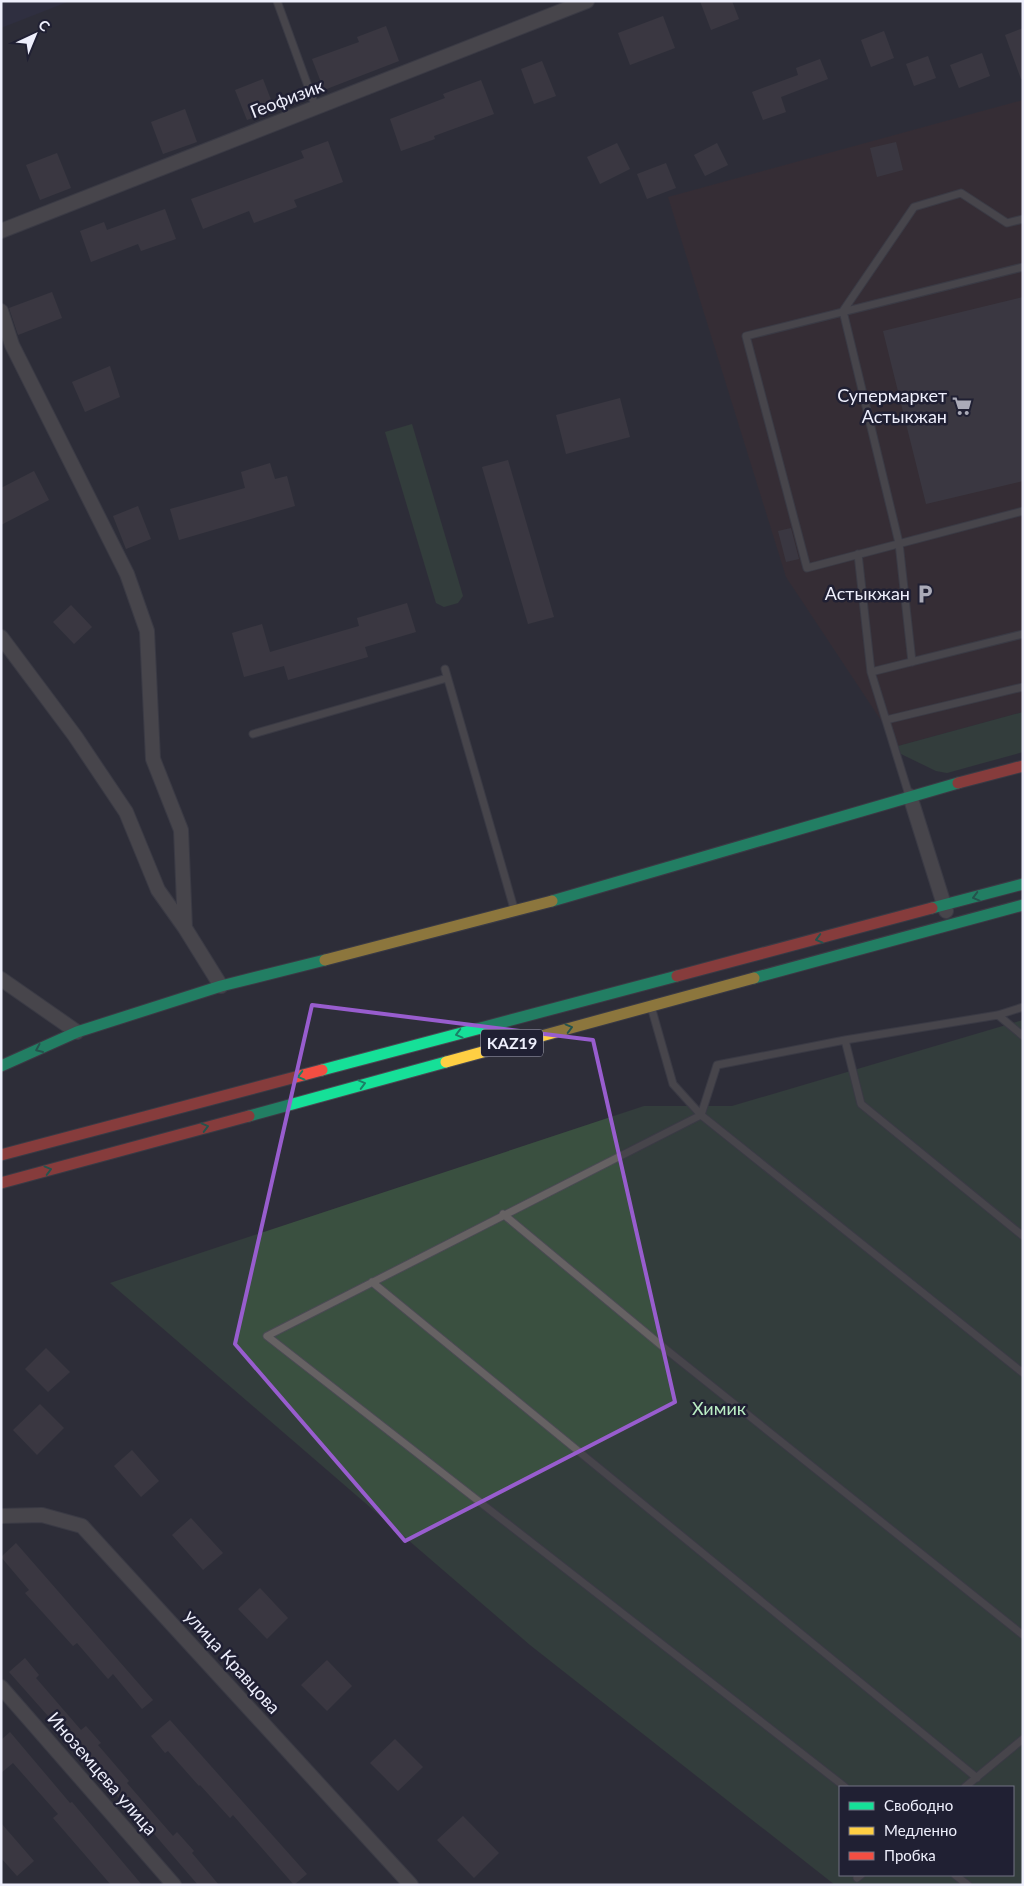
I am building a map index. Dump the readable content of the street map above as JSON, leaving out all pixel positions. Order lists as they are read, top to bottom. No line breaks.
{"streets":{"main road":["KAZ19"],"street":["Геофизик","улица Кравцова","Иноземцева улица"]},"parks":["Химик"],"places":{"supermarket":["Супермаркет Астыкжан"],"parking":["Астыкжан"]},"legend":["Свободно","Медленно","Пробка"],"north":"top right"}
